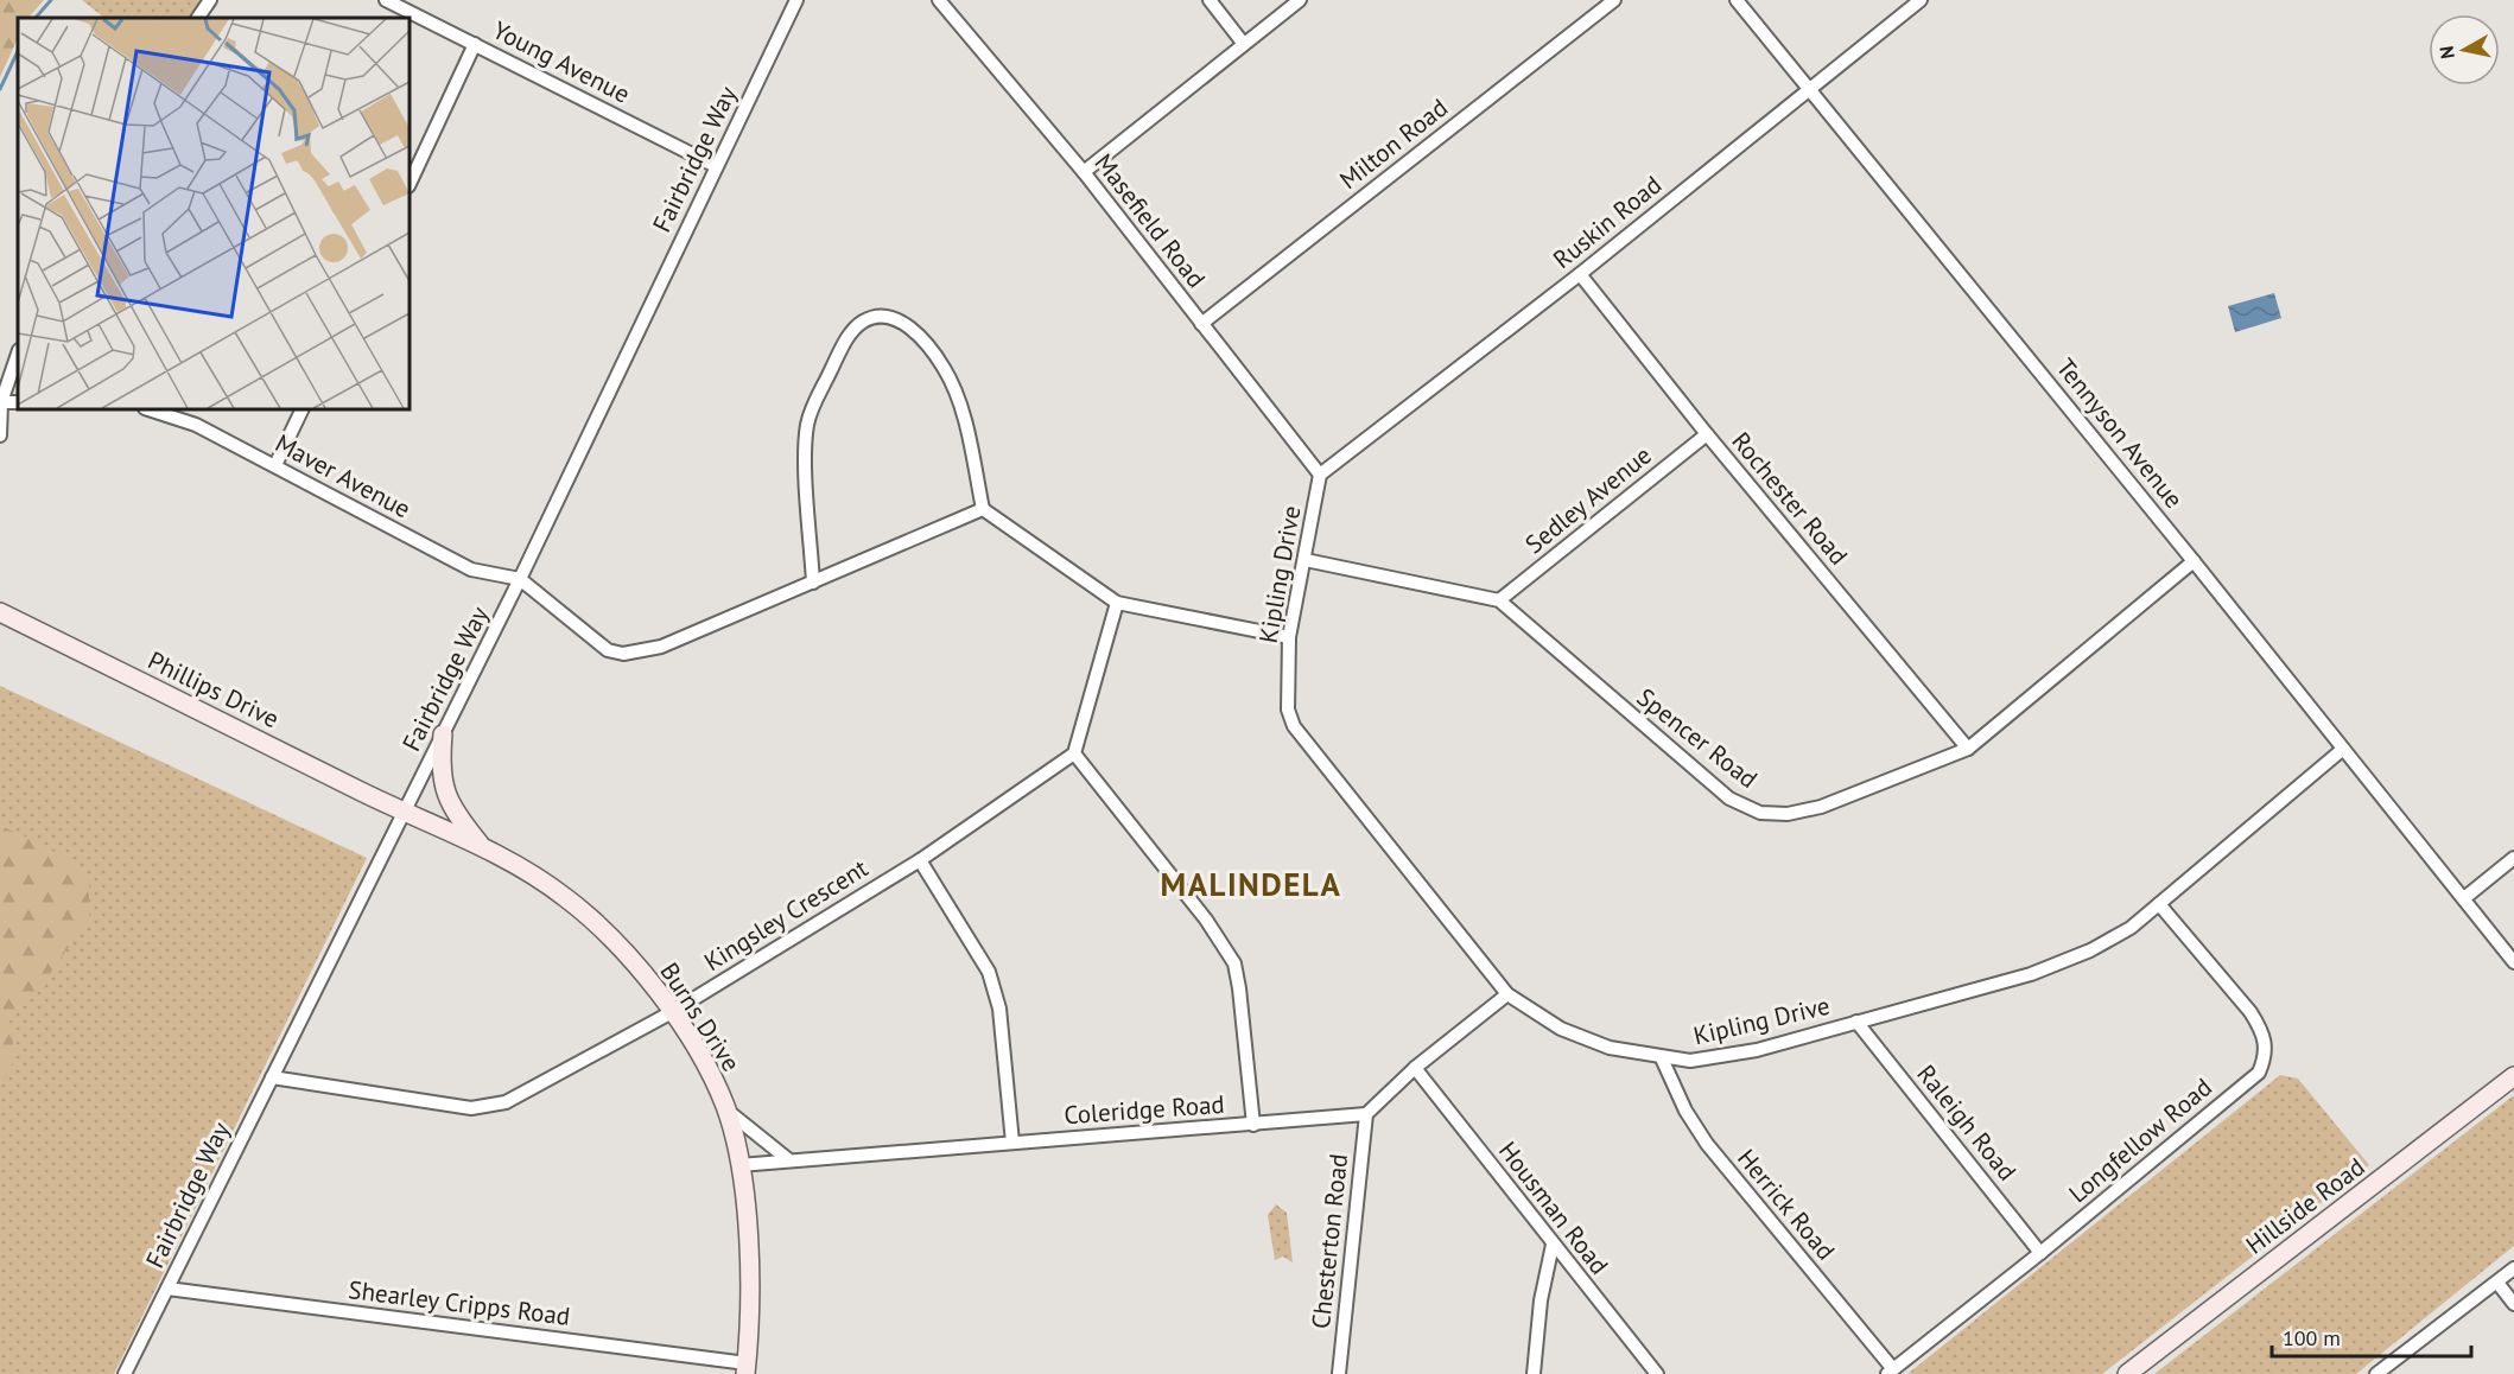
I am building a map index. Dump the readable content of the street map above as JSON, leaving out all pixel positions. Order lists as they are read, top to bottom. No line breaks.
{"streets":{"main road":["Phillips Drive","Burns Drive","Hillside Road"],"street":["Young Avenue","Milton Road","Fairbridge Way","Masefield Road","Ruskin Road","Tennyson Avenue","Maver Avenue","Rochester Road","Sedley Avenue","Kipling Drive","Spencer Road","Kingsley Crescent","Coleridge Road","Raleigh Road","Longfellow Road","Herrick Road","Housman Road","Chesterton Road","Shearley Cripps Road"]},"crossings":[["Young Avenue","Fairbridge Way"],["Milton Road","Masefield Road"],["Fairbridge Way","Maver Avenue"],["Fairbridge Way","Phillips Drive"],["Fairbridge Way","Kingsley Crescent"],["Fairbridge Way","Burns Drive"],["Fairbridge Way","Shearley Cripps Road"],["Masefield Road","Ruskin Road"],["Masefield Road","Kipling Drive"],["Ruskin Road","Tennyson Avenue"],["Ruskin Road","Rochester Road"],["Ruskin Road","Kipling Drive"],["Tennyson Avenue","Kipling Drive"],["Tennyson Avenue","Spencer Road"],["Rochester Road","Sedley Avenue"],["Rochester Road","Spencer Road"],["Sedley Avenue","Spencer Road"],["Kipling Drive","Spencer Road"],["Kipling Drive","Raleigh Road"],["Kipling Drive","Longfellow Road"],["Kipling Drive","Herrick Road"],["Phillips Drive","Burns Drive"],["Kingsley Crescent","Burns Drive"],["Burns Drive","Coleridge Road"],["Burns Drive","Shearley Cripps Road"],["Coleridge Road","Chesterton Road"],["Raleigh Road","Longfellow Road"],["Longfellow Road","Herrick Road"]],"districts":["MALINDELA"],"scale_bar":"100 m","north":"left"}
